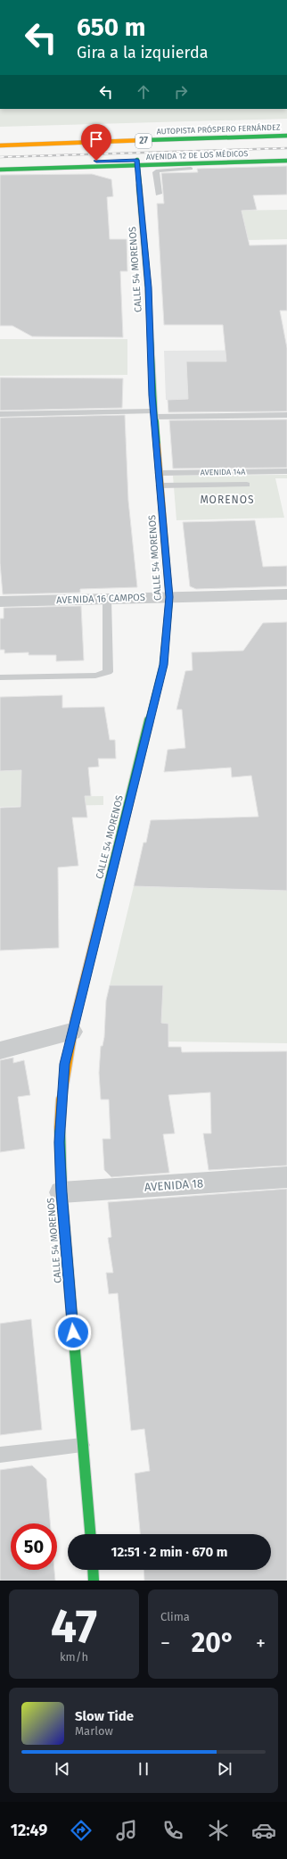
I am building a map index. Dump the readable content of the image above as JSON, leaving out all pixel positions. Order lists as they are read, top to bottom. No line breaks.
{"streets":{"main road":["AUTOPISTA PRÓSPERO FERNÁNDEZ","27","AVENIDA 12 DE LOS MÉDICOS","CALLE 54 MORENOS"],"street":["AVENIDA 16 CAMPOS","AVENIDA 18"],"lane":["AVENIDA 14A"]},"crossings":[["AVENIDA 12 DE LOS MÉDICOS","CALLE 54 MORENOS"],["CALLE 54 MORENOS","AVENIDA 14A"],["CALLE 54 MORENOS","AVENIDA 16 CAMPOS"],["CALLE 54 MORENOS","AVENIDA 18"]],"districts":["MORENOS"],"page":{"turn":["650 m","Gira a la izquierda"],"limit":"50","trip":"12:51 · 2 min · 670 m","tile":[["47","km/h"],"Clima"],"heat":["−","20°","+"],"song":["Slow Tide","Marlow"],"tabs":"12:49"}}
